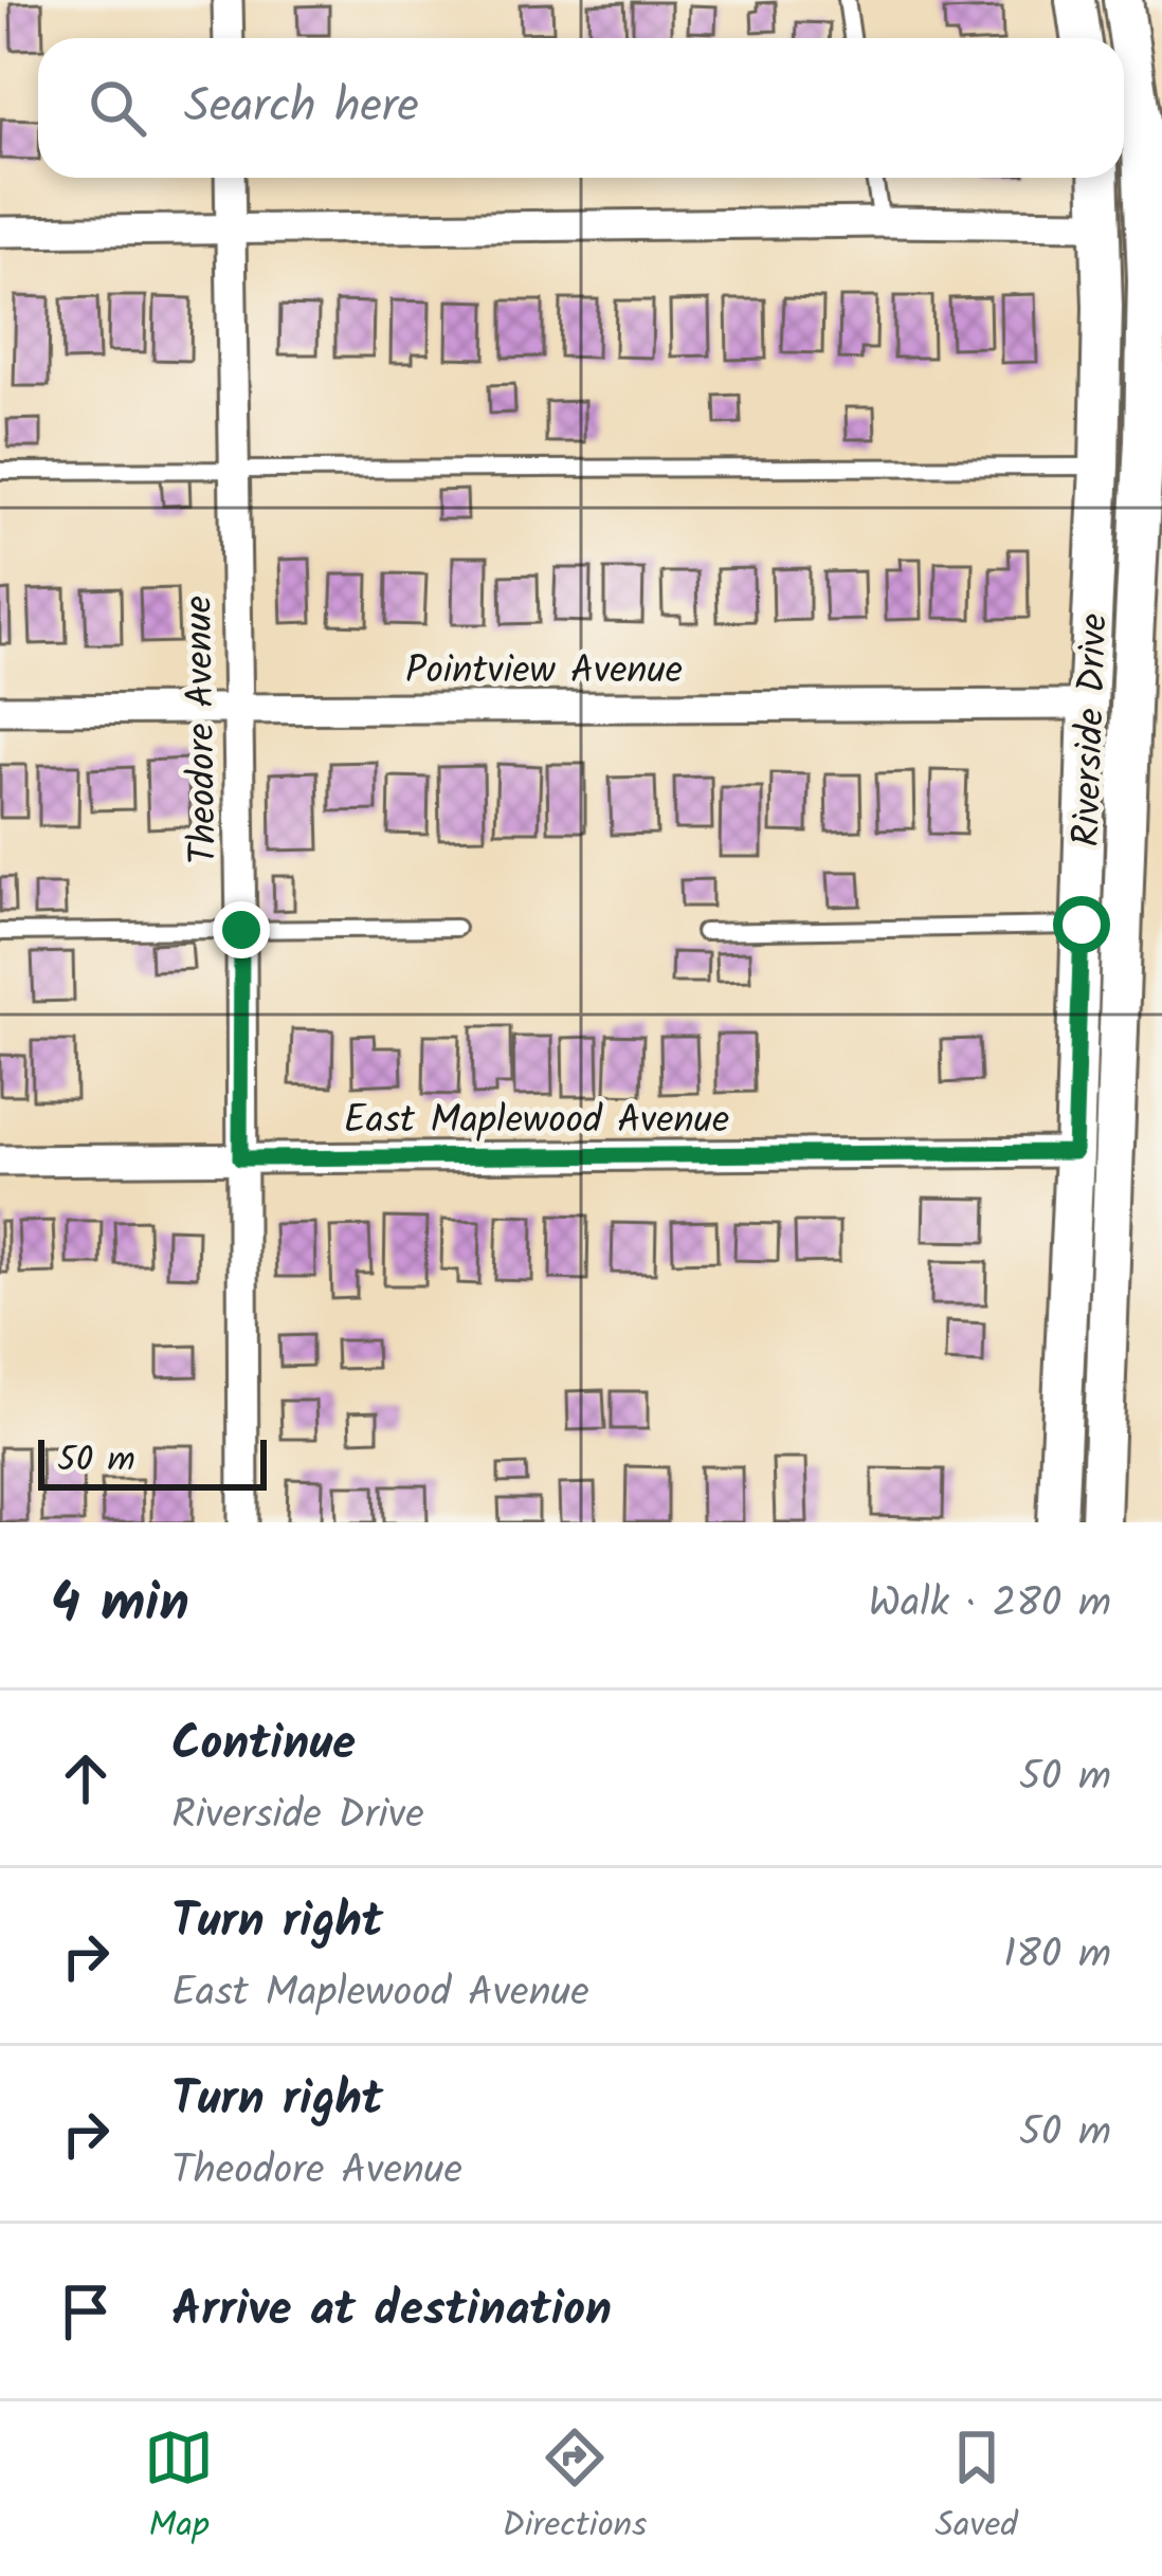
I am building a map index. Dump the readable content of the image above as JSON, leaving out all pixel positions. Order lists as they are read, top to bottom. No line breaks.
{"streets":{"main road":["Riverside Drive"],"street":["Pointview Avenue","Theodore Avenue","East Maplewood Avenue"]},"crossings":[["Pointview Avenue","Theodore Avenue"],["Pointview Avenue","Riverside Drive"],["Theodore Avenue","East Maplewood Avenue"],["Riverside Drive","East Maplewood Avenue"]],"scale_bar":"50 m","page":{"search":"Search here","scale":"50 m","heading":["4 min","Walk · 280 m"],"list":[["Continue","Riverside Drive","50 m"],["Turn right","East Maplewood Avenue","180 m"],["Turn right","Theodore Avenue","50 m"],"Arrive at destination"],"nav":["Map","Directions","Saved"]}}
